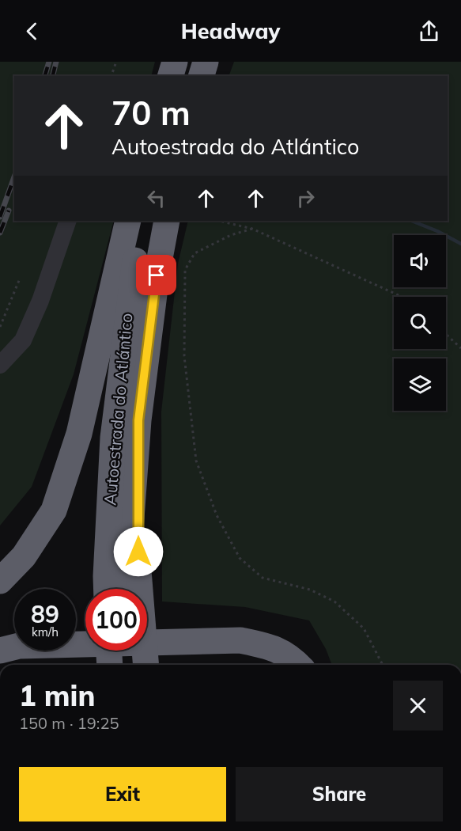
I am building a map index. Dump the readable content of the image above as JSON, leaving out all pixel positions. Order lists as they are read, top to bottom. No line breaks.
{"streets":{"highway":["Autoestrada do Atlántico"]},"page":{"header":"Headway","turn":["70 m","Autoestrada do Atlántico"],"speed":"89 km/h","limit":"100","heading":["1 min","150 m · 19:25"],"buttons":["Exit","Share"]}}
